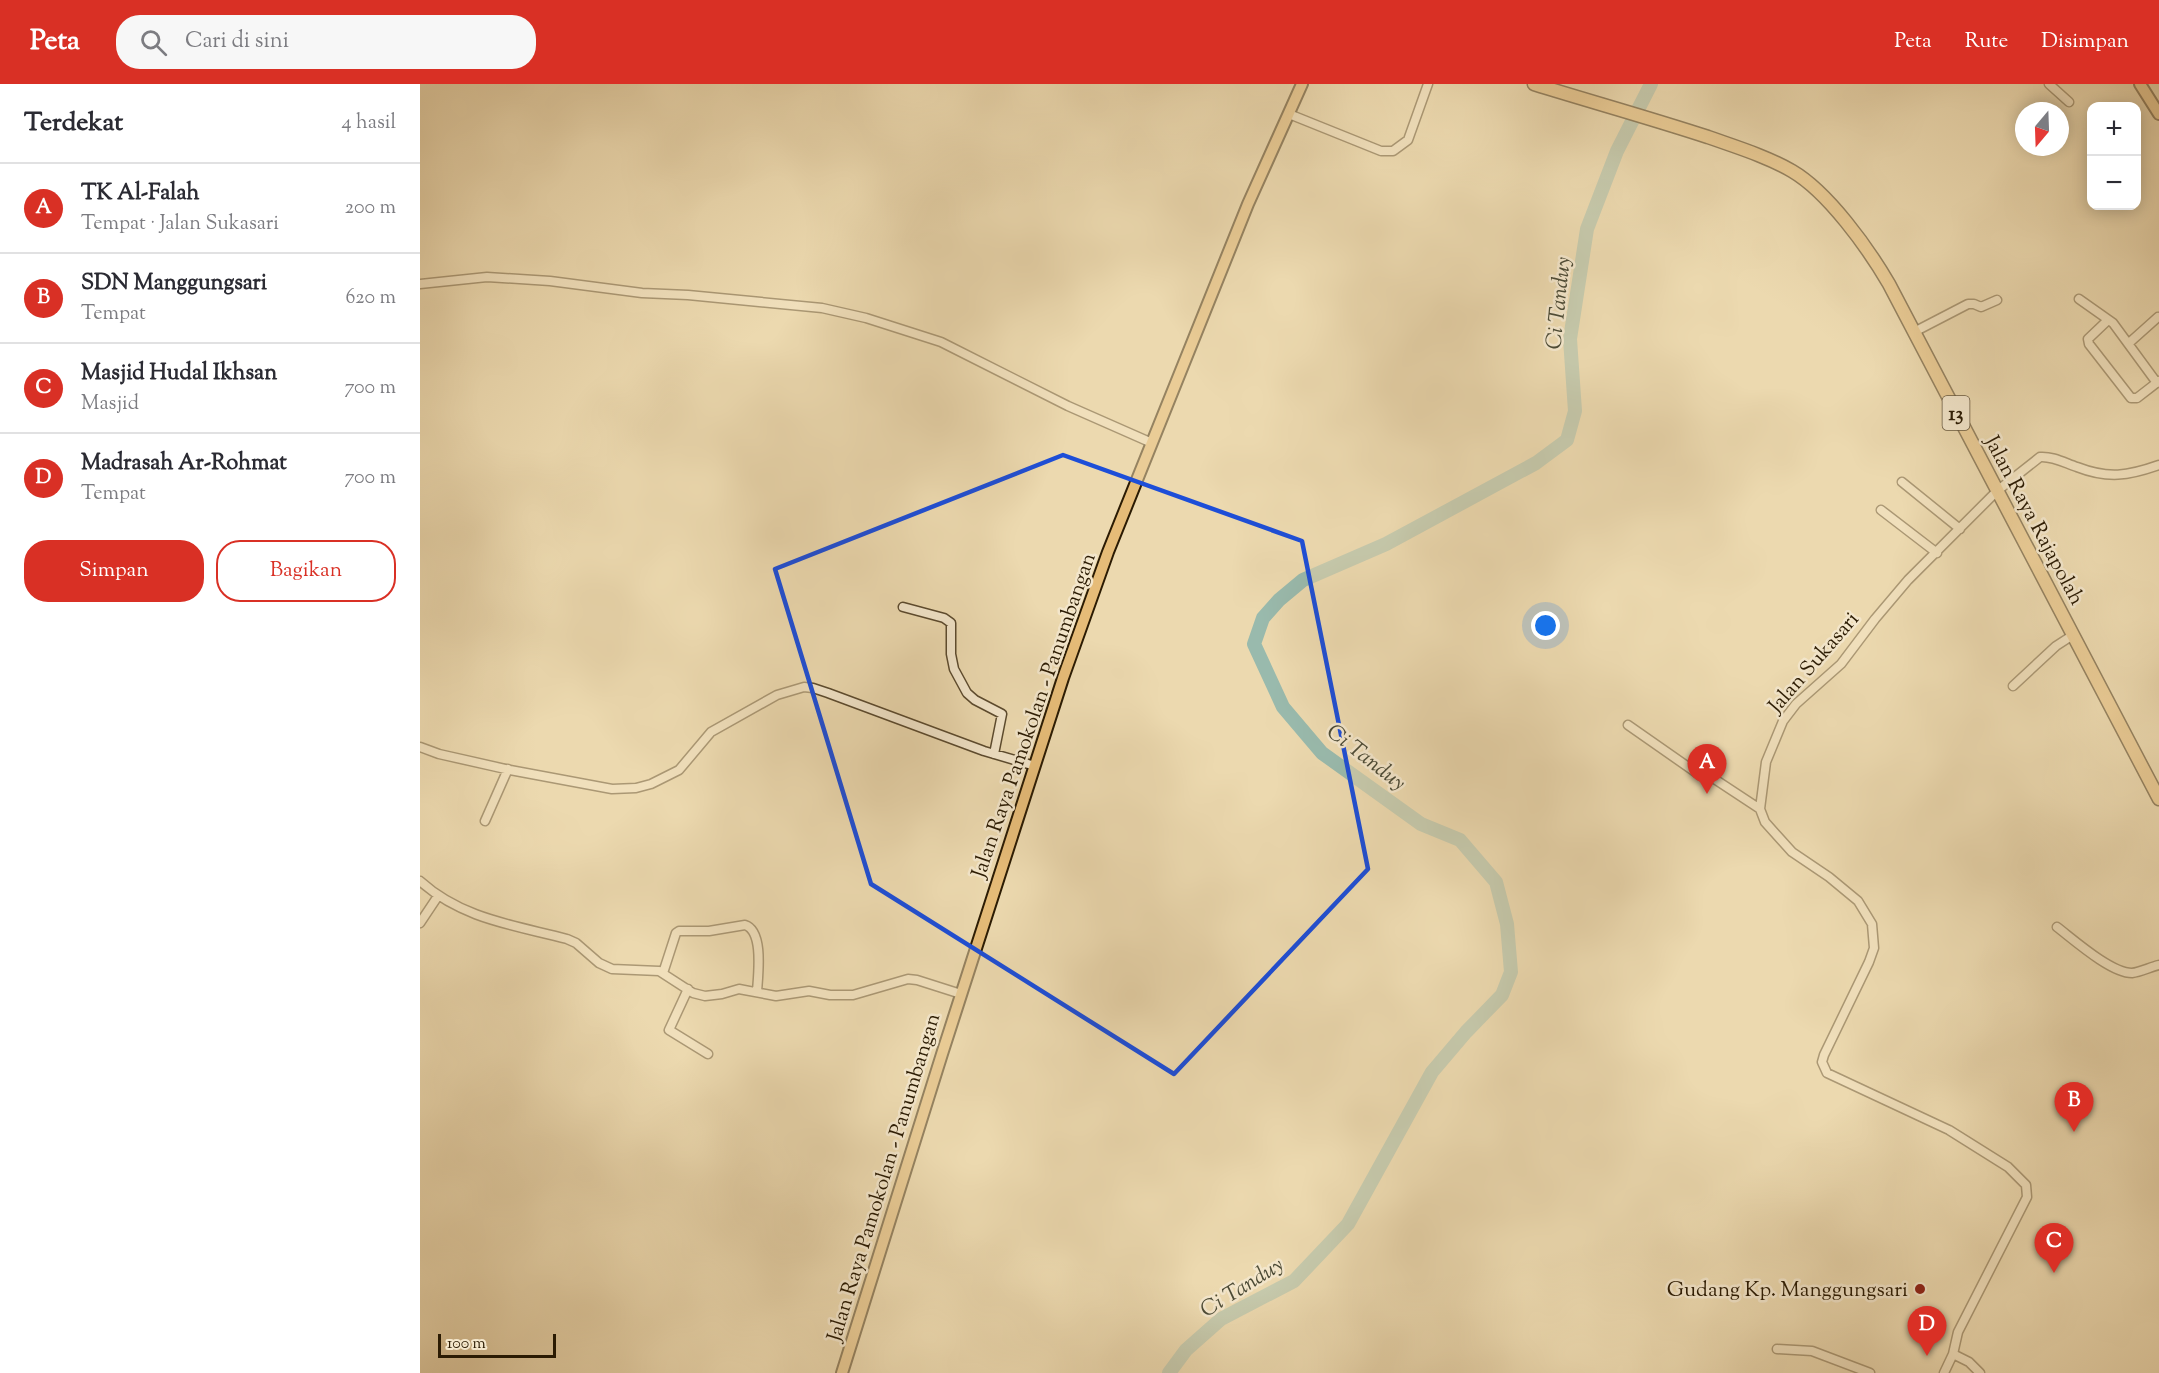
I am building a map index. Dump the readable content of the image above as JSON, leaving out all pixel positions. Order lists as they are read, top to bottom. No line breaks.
{"streets":{"highway":["13","Jalan Raya Rajapolah"],"main road":["Jalan Raya Pamokolan - Panumbangan"],"street":["Jalan Sukasari"]},"crossings":[["Jalan Raya Rajapolah","Jalan Sukasari"]],"water":["Ci Tanduy"],"places":["Gudang Kp. Manggungsari"],"scale_bar":"100 m","north":"bottom","page":{"header":"Peta","search":"Cari di sini","nav":["Peta","Rute","Disimpan"],"heading":["Terdekat","4 hasil"],"map_buttons":["+","−"],"list":[{"mark":"A","name":"TK Al-Falah","note":"Tempat · Jalan Sukasari","value":"200 m"},{"mark":"B","name":"SDN Manggungsari","note":"Tempat","value":"620 m"},{"mark":"C","name":"Masjid Hudal Ikhsan","note":"Masjid","value":"700 m"},{"mark":"D","name":"Madrasah Ar-Rohmat","note":"Tempat","value":"700 m"}],"buttons":["Simpan","Bagikan"],"pins":["A","B","C","D"],"scale":"100 m"}}
